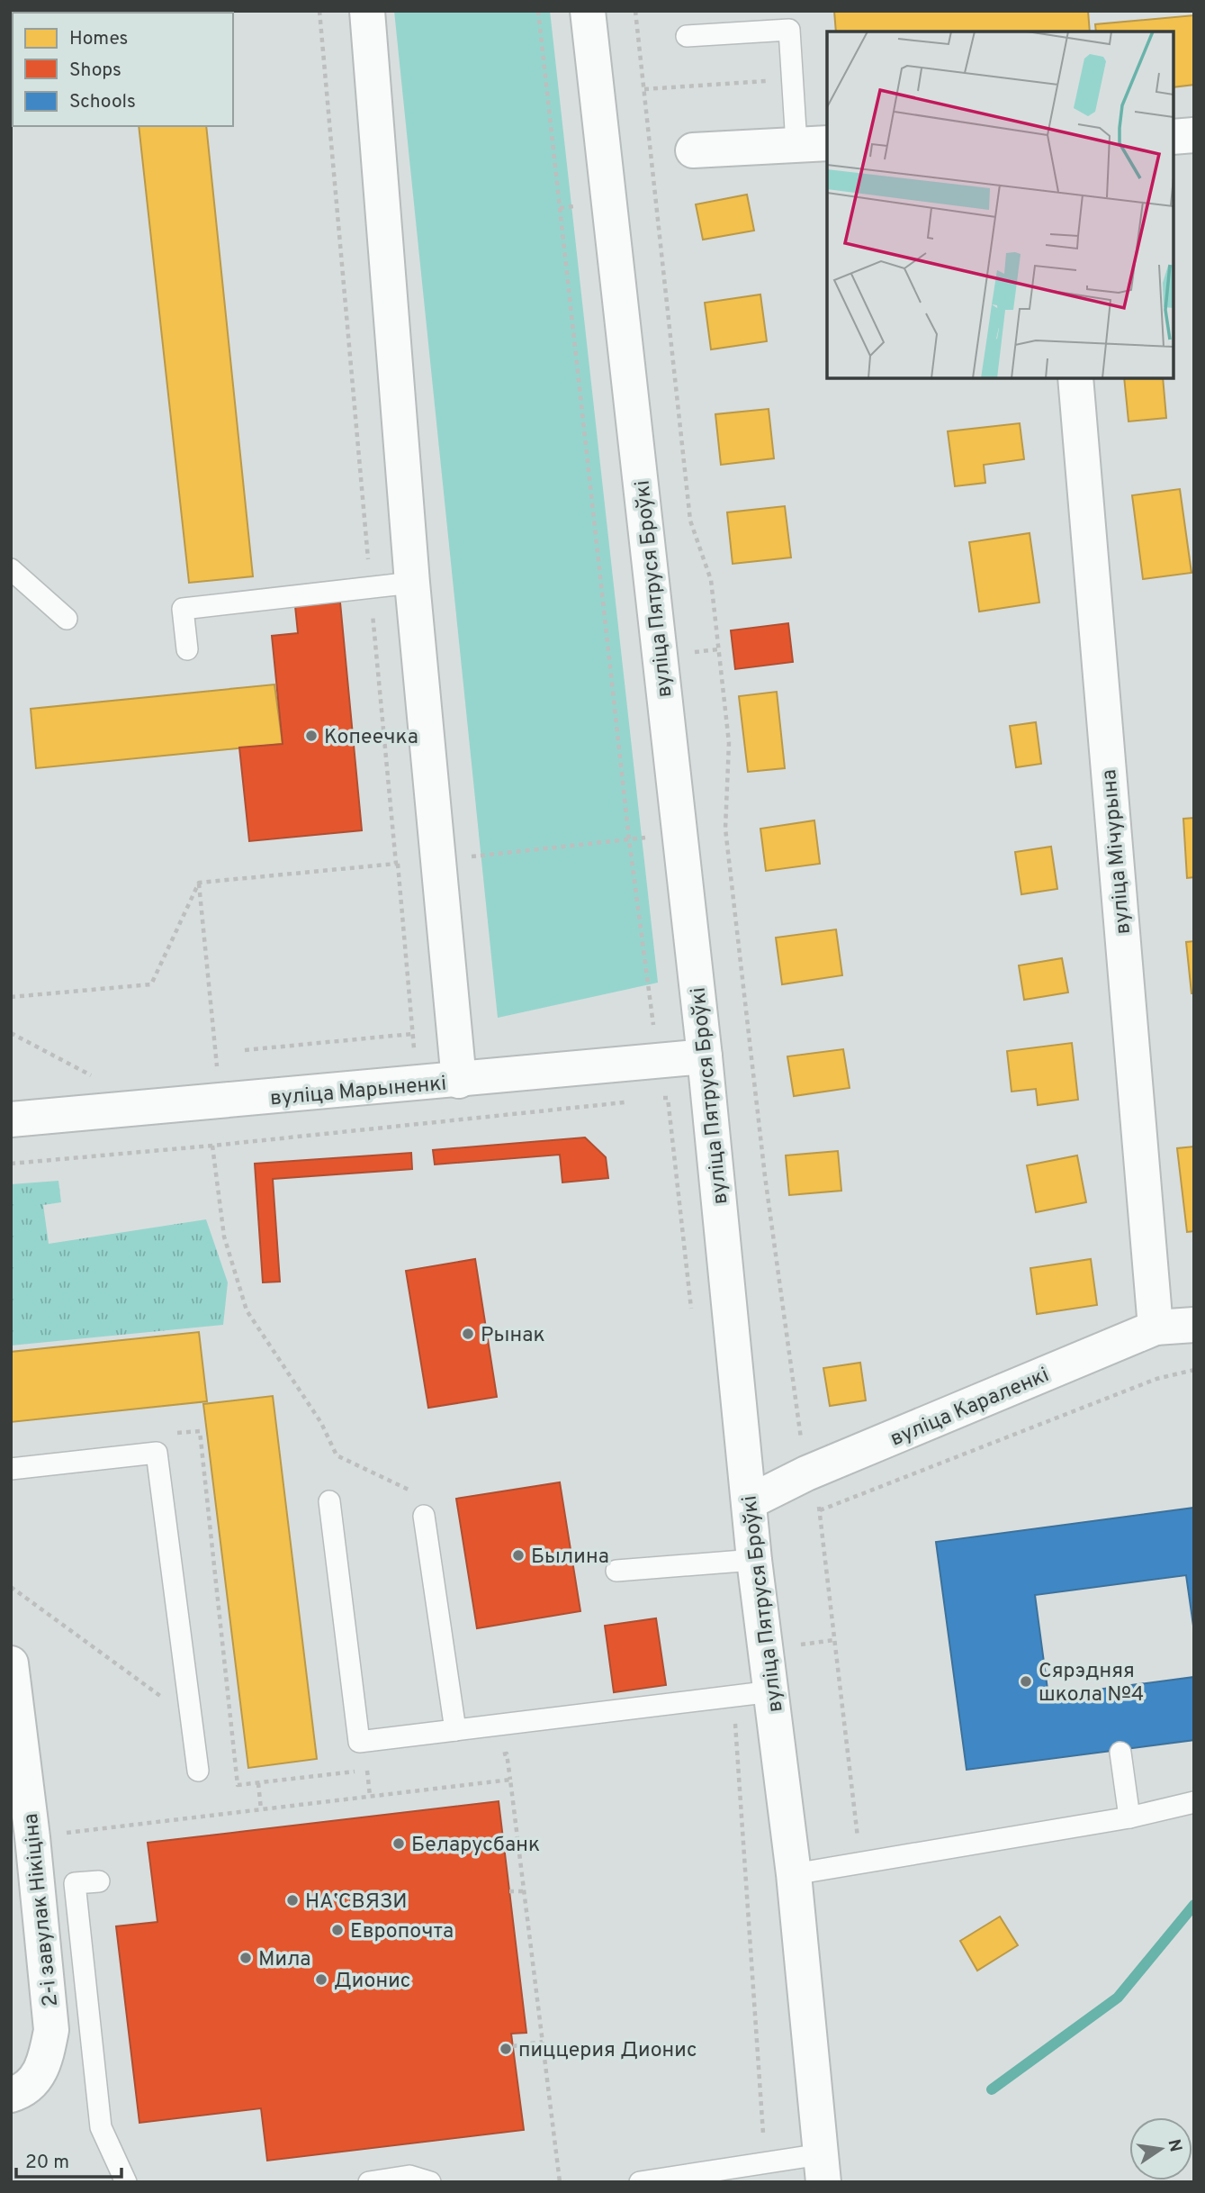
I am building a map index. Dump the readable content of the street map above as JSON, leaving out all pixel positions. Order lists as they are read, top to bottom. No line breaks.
{"streets":{"street":["вуліца Пятруся Броўкі","вуліца Мічурына","вуліца Марыненкі","вуліца Караленкі","2-і завулак Нікіціна"]},"crossings":[["вуліца Пятруся Броўкі","вуліца Марыненкі"],["вуліца Пятруся Броўкі","вуліца Караленкі"],["вуліца Мічурына","вуліца Караленкі"]],"places":["Копеечка","Рынак","Былина","Сярэдняя школа №4","Беларусбанк","НАʼСВЯЗИ","Европочта","Мила","Дионис","пиццерия Дионис"],"legend":["Homes","Shops","Schools"],"scale_bar":"20 m","north":"right"}
